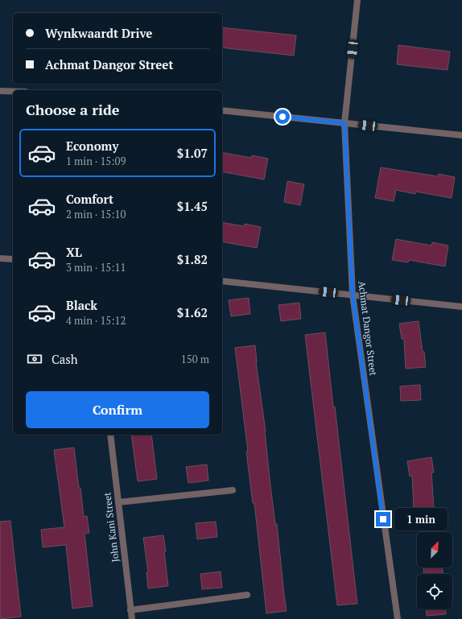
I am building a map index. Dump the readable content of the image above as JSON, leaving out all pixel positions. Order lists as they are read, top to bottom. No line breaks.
{"streets":{"street":["Achmat Dangor Street","John Kani Street"]},"north":"top right","page":{"banner":["Wynkwaardt Drive","Achmat Dangor Street"],"heading":"Choose a ride","list":[{"name":"Economy","note":"1 min · 15:09","value":"$1.07"},{"name":"Comfort","note":"2 min · 15:10","value":"$1.45"},{"name":"XL","note":"3 min · 15:11","value":"$1.82"},{"name":"Black","note":"4 min · 15:12","value":"$1.62"}],"pay":["Cash","150 m"],"buttons":"Confirm","bubble":"1 min"}}
